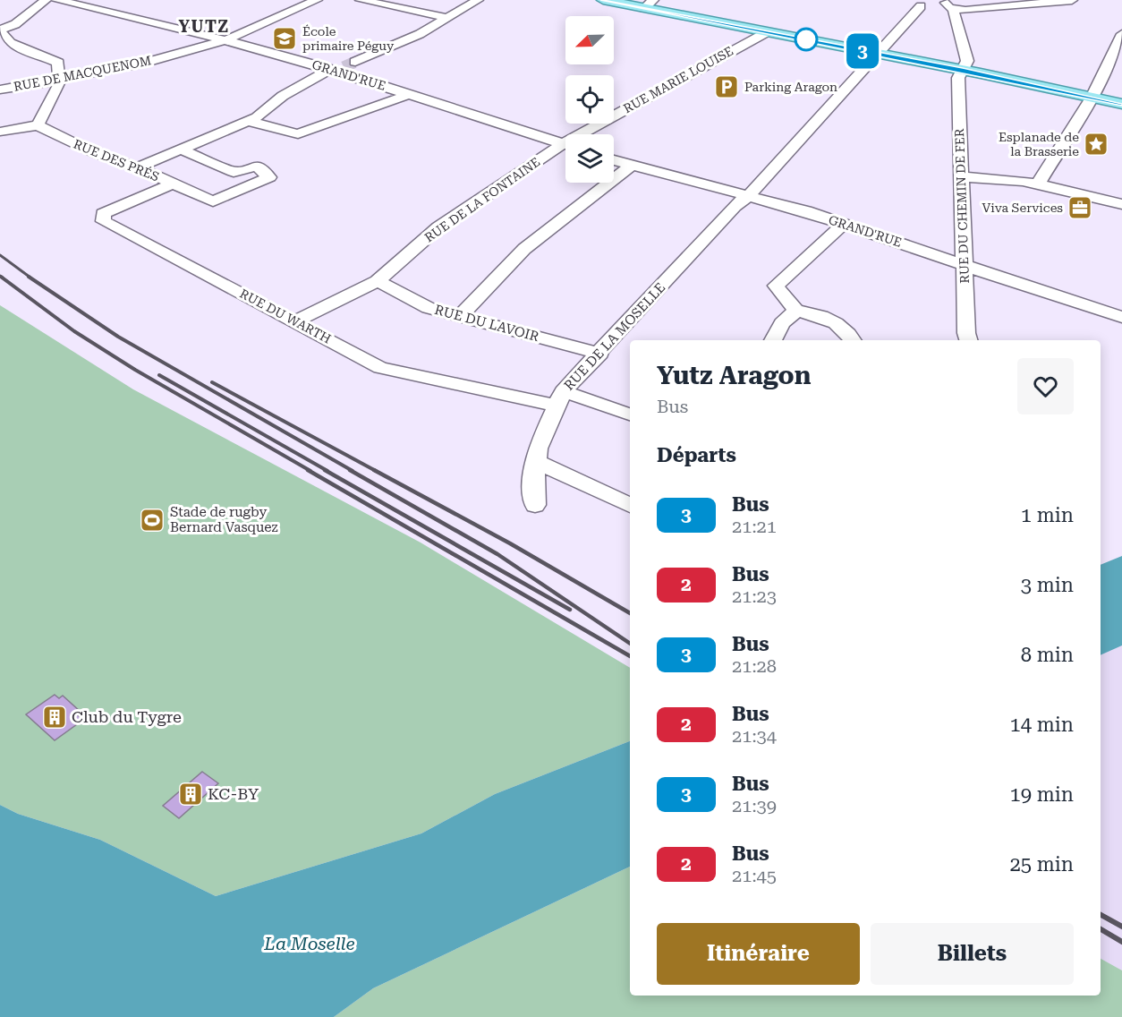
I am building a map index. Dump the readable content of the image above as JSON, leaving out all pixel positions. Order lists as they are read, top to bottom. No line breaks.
{"streets":{"street":["RUE DE MACQUENOM","GRAND'RUE","RUE MARIE LOUISE","RUE DES PRÉS","RUE DE LA FONTAINE","RUE DU CHEMIN DE FER","RUE DU WARTH","RUE DU LAVOIR","RUE DE LA MOSELLE"]},"crossings":[["RUE DE MACQUENOM","GRAND'RUE"],["GRAND'RUE","RUE DU CHEMIN DE FER"],["GRAND'RUE","RUE DE LA MOSELLE"],["RUE DES PRÉS","RUE DU WARTH"],["RUE DE LA FONTAINE","RUE DU WARTH"],["RUE DE LA FONTAINE","RUE DU LAVOIR"],["RUE DU CHEMIN DE FER","RUE DE LA MOSELLE"],["RUE DU WARTH","RUE DE LA MOSELLE"],["RUE DU LAVOIR","RUE DE LA MOSELLE"]],"districts":["YUTZ"],"water":["La Moselle"],"places":{"school or university":["École primaire Péguy"],"parking":["Parking Aragon"],"place":["Esplanade de la Brasserie"],"office":["Viva Services"],"sports":["Stade de rugby Bernard Vasquez"],"building":["Club du Tygre","KC-BY"]},"lines":["bus line 3"],"north":"bottom left","page":{"on_map":"3","heading":[["Yutz Aragon","Bus"],"Départs"],"list":[{"mark":"3","name":"Bus","note":"21:21","value":"1 min"},{"mark":"2","name":"Bus","note":"21:23","value":"3 min"},{"mark":"3","name":"Bus","note":"21:28","value":"8 min"},{"mark":"2","name":"Bus","note":"21:34","value":"14 min"},{"mark":"3","name":"Bus","note":"21:39","value":"19 min"},{"mark":"2","name":"Bus","note":"21:45","value":"25 min"}],"buttons":["Itinéraire","Billets"]}}
